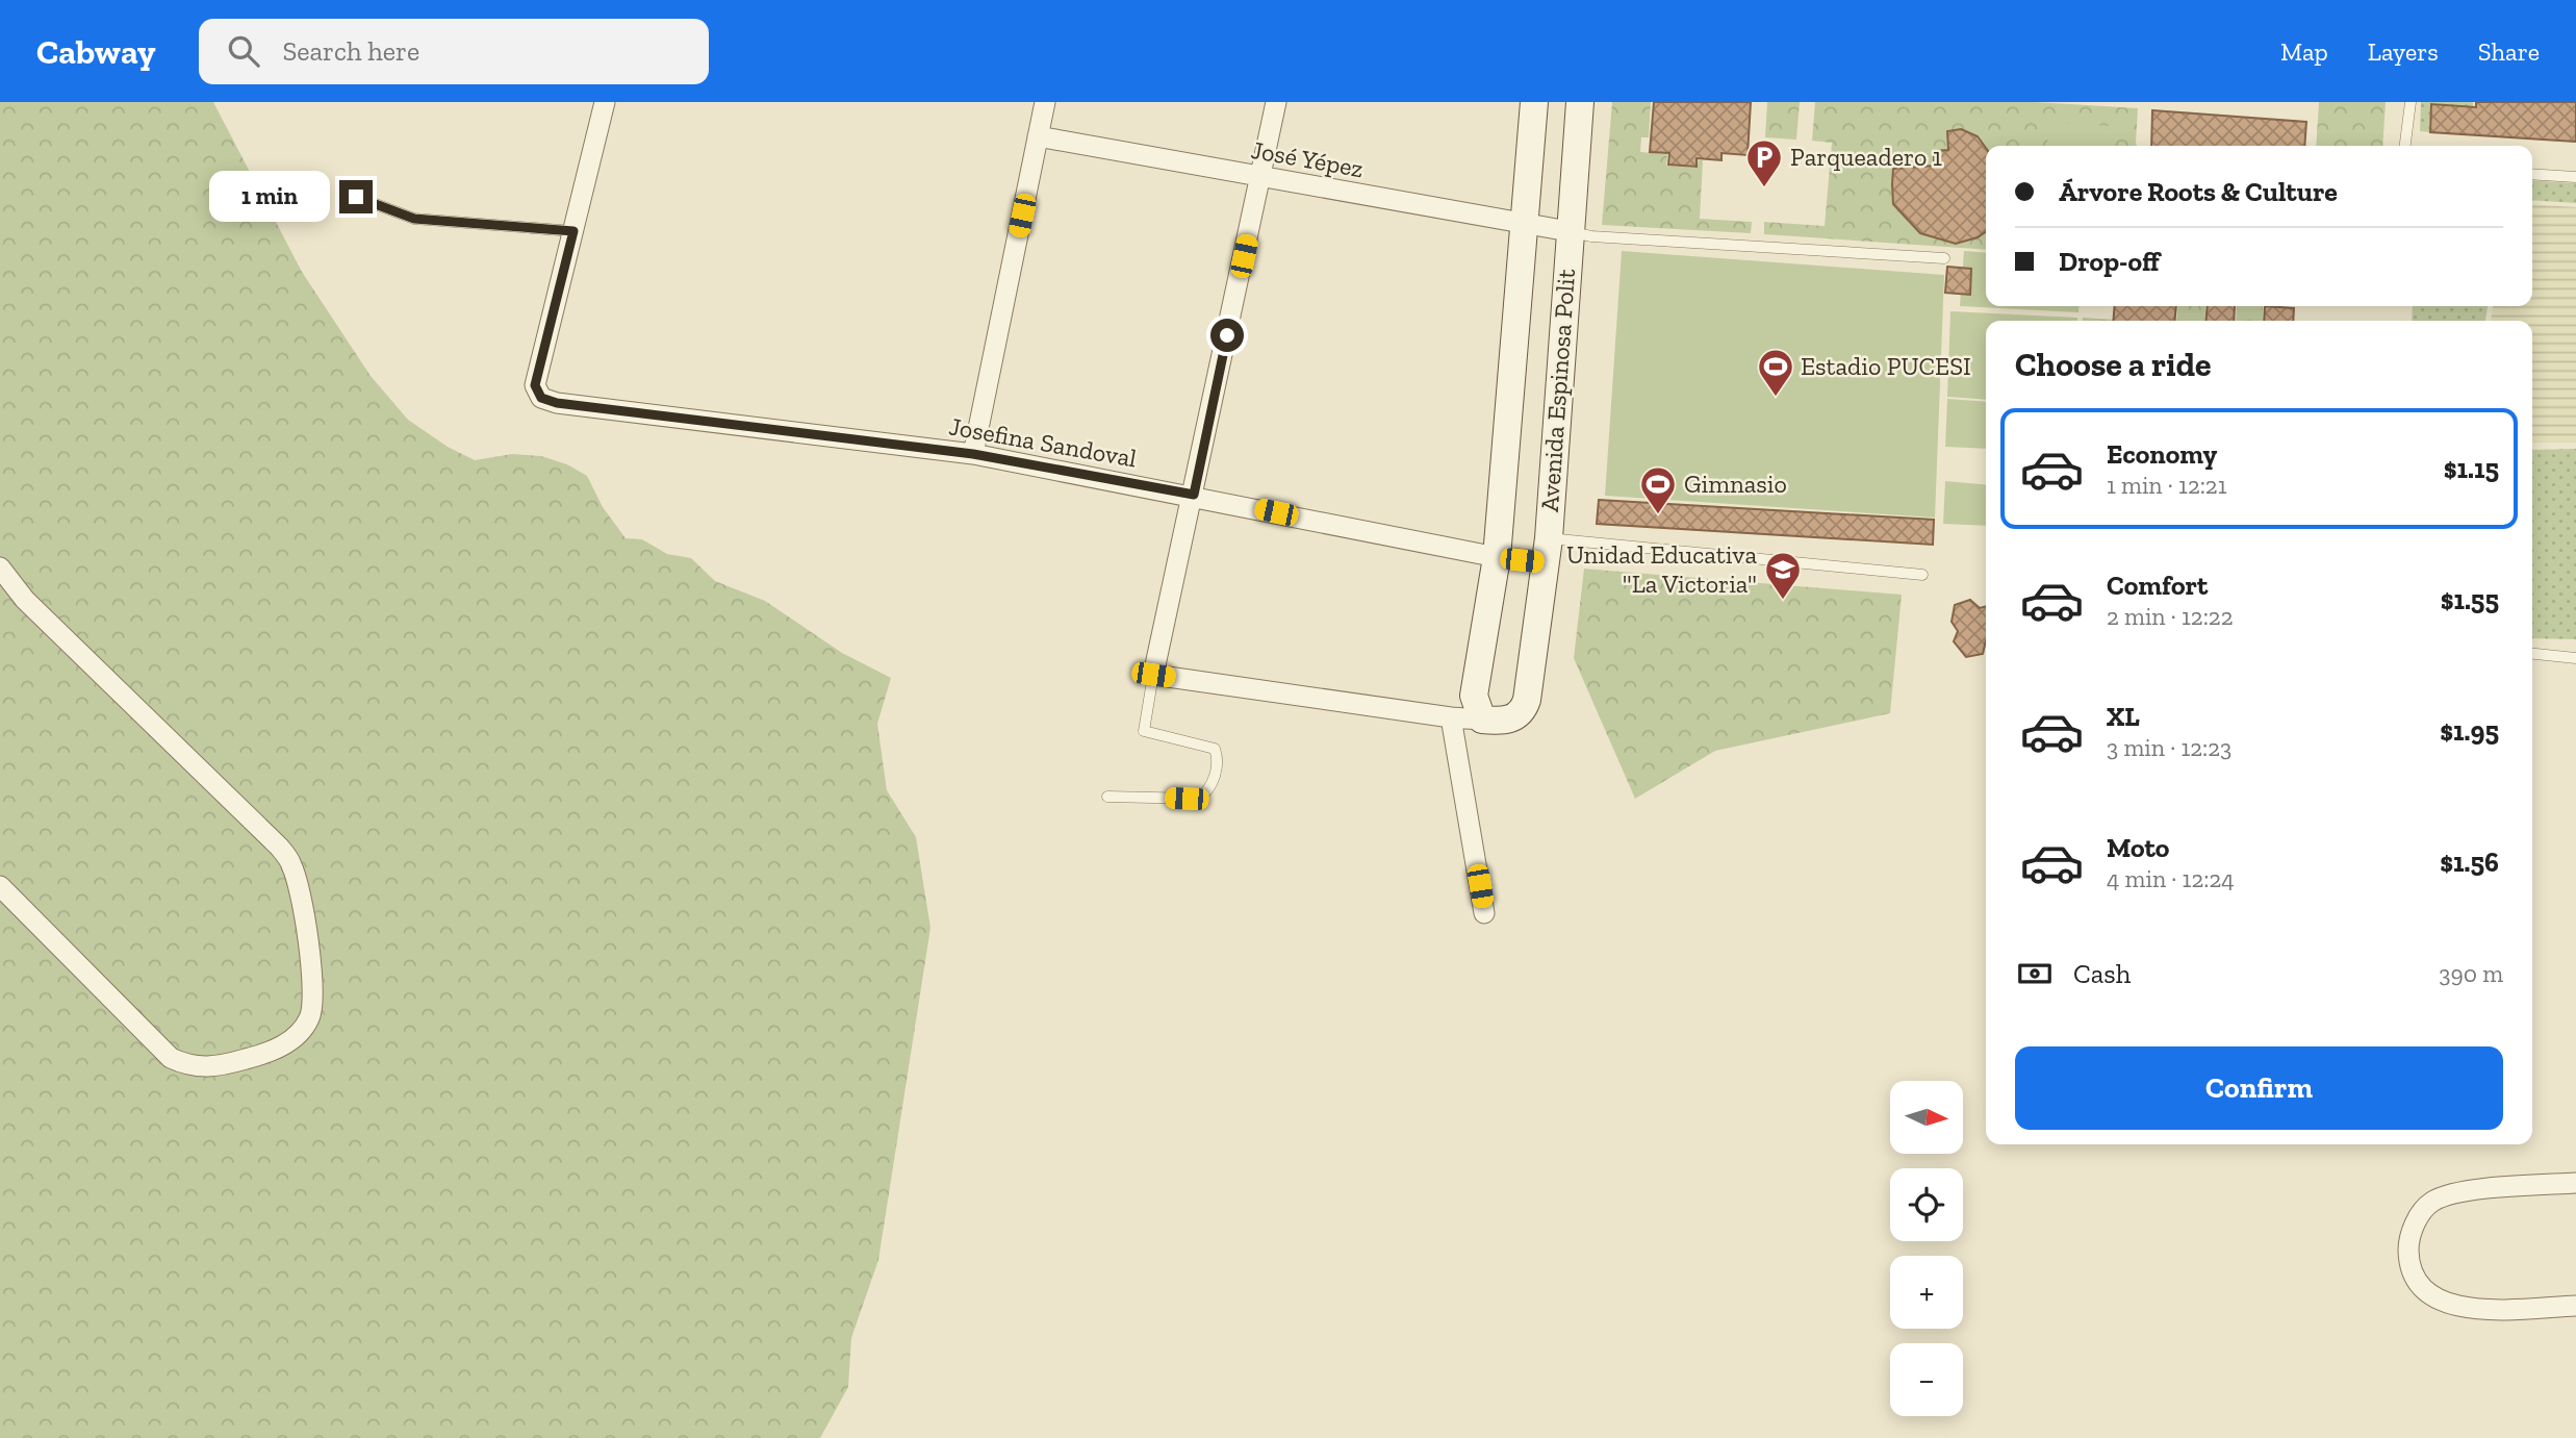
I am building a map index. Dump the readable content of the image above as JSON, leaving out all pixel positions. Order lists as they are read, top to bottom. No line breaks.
{"streets":{"street":["José Yépez","Avenida Espinosa Polit","Josefina Sandoval"]},"crossings":[["José Yépez","Avenida Espinosa Polit"],["Avenida Espinosa Polit","Josefina Sandoval"]],"places":{"parking":["Parqueadero 1"],"sports":["Estadio PUCESI","Gimnasio"],"school or university":["Unidad Educativa \"La Victoria\""]},"north":"right","page":{"header":"Cabway","search":"Search here","nav":["Map","Layers","Share"],"banner":["Árvore Roots & Culture","Drop-off"],"bubble":"1 min","heading":"Choose a ride","list":[{"name":"Economy","note":"1 min · 12:21","value":"$1.15"},{"name":"Comfort","note":"2 min · 12:22","value":"$1.55"},{"name":"XL","note":"3 min · 12:23","value":"$1.95"},{"name":"Moto","note":"4 min · 12:24","value":"$1.56"}],"pay":["Cash","390 m"],"buttons":"Confirm","map_buttons":["+","−"]}}
